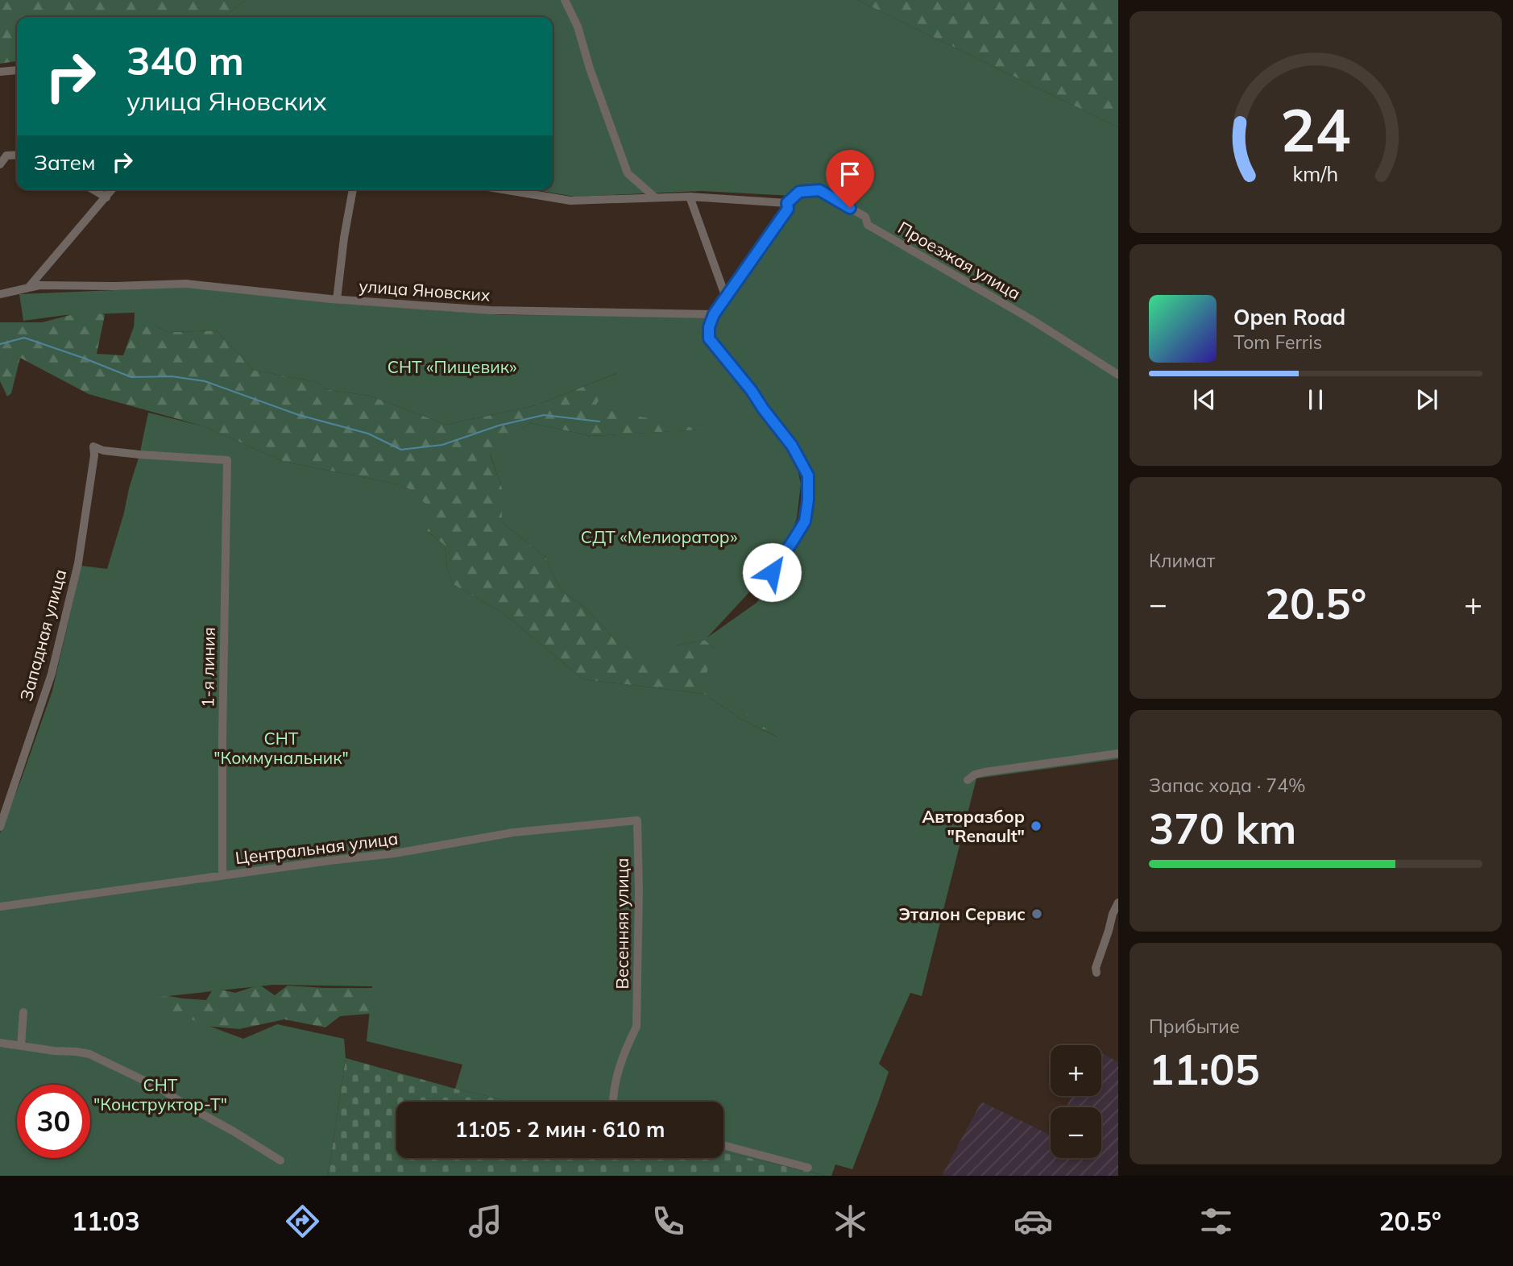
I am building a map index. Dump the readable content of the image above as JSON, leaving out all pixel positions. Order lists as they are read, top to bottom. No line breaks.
{"streets":{"street":["Проезжая улица","улица Яновских","Западная улица","1-я линия","Центральная улица","Весенняя улица"]},"crossings":[["Западная улица","1-я линия"],["1-я линия","Центральная улица"],["Центральная улица","Весенняя улица"]],"parks":["СНТ «Пищевик»","СДТ «Мелиоратор»","СНТ \"Коммунальник\"","СНТ \"Конструктор-Т\""],"places":["Авторазбор \"Renault\"","Эталон Сервис"],"page":{"turn":["340 m","улица Яновских"],"then":"Затем","song":["Open Road","Tom Ferris"],"tile":["Климат",["Запас хода · 74%","370 km"],["Прибытие","11:05"]],"heat":["−","20.5°","+"],"map_buttons":["+","−"],"limit":"30","trip":"11:05 · 2 мин · 610 m","tabs":["11:03","20.5°"],"gauge":["24","km/h"]}}
